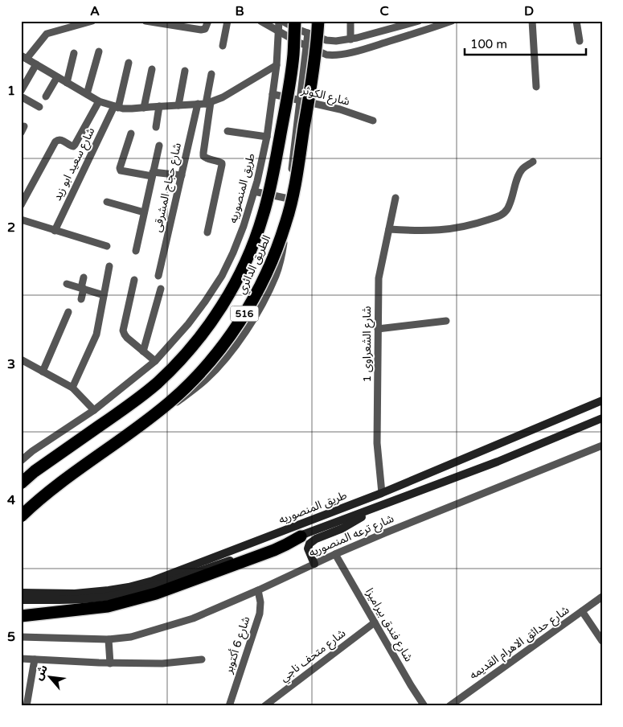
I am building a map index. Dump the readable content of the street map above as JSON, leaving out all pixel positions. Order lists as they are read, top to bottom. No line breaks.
{"streets":{"highway":["الطريق الدائري","516"],"main road":["طريق المنصوريه"],"street":["شارع الكوثر","شارع سعيد ابو زيد","شارع حجاج المشرقى","شارع الشعراوى 1","شارع ترعه المنصوريه","شارع فندق بيراميزا","شارع حدائق الاهرام القديمه","شارع 6 أكتوبر","شارع متحف ناجي"]},"crossings":[["شارع الكوثر","طريق المنصوريه"],["طريق المنصوريه","شارع الشعراوى 1"],["شارع ترعه المنصوريه","شارع فندق بيراميزا"],["شارع ترعه المنصوريه","شارع 6 أكتوبر"],["شارع فندق بيراميزا","شارع متحف ناجي"]],"scale_bar":"100 m","north":"top left","grid":{"columns":["A","B","C","D"],"rows":["1","2","3","4","5"]}}
